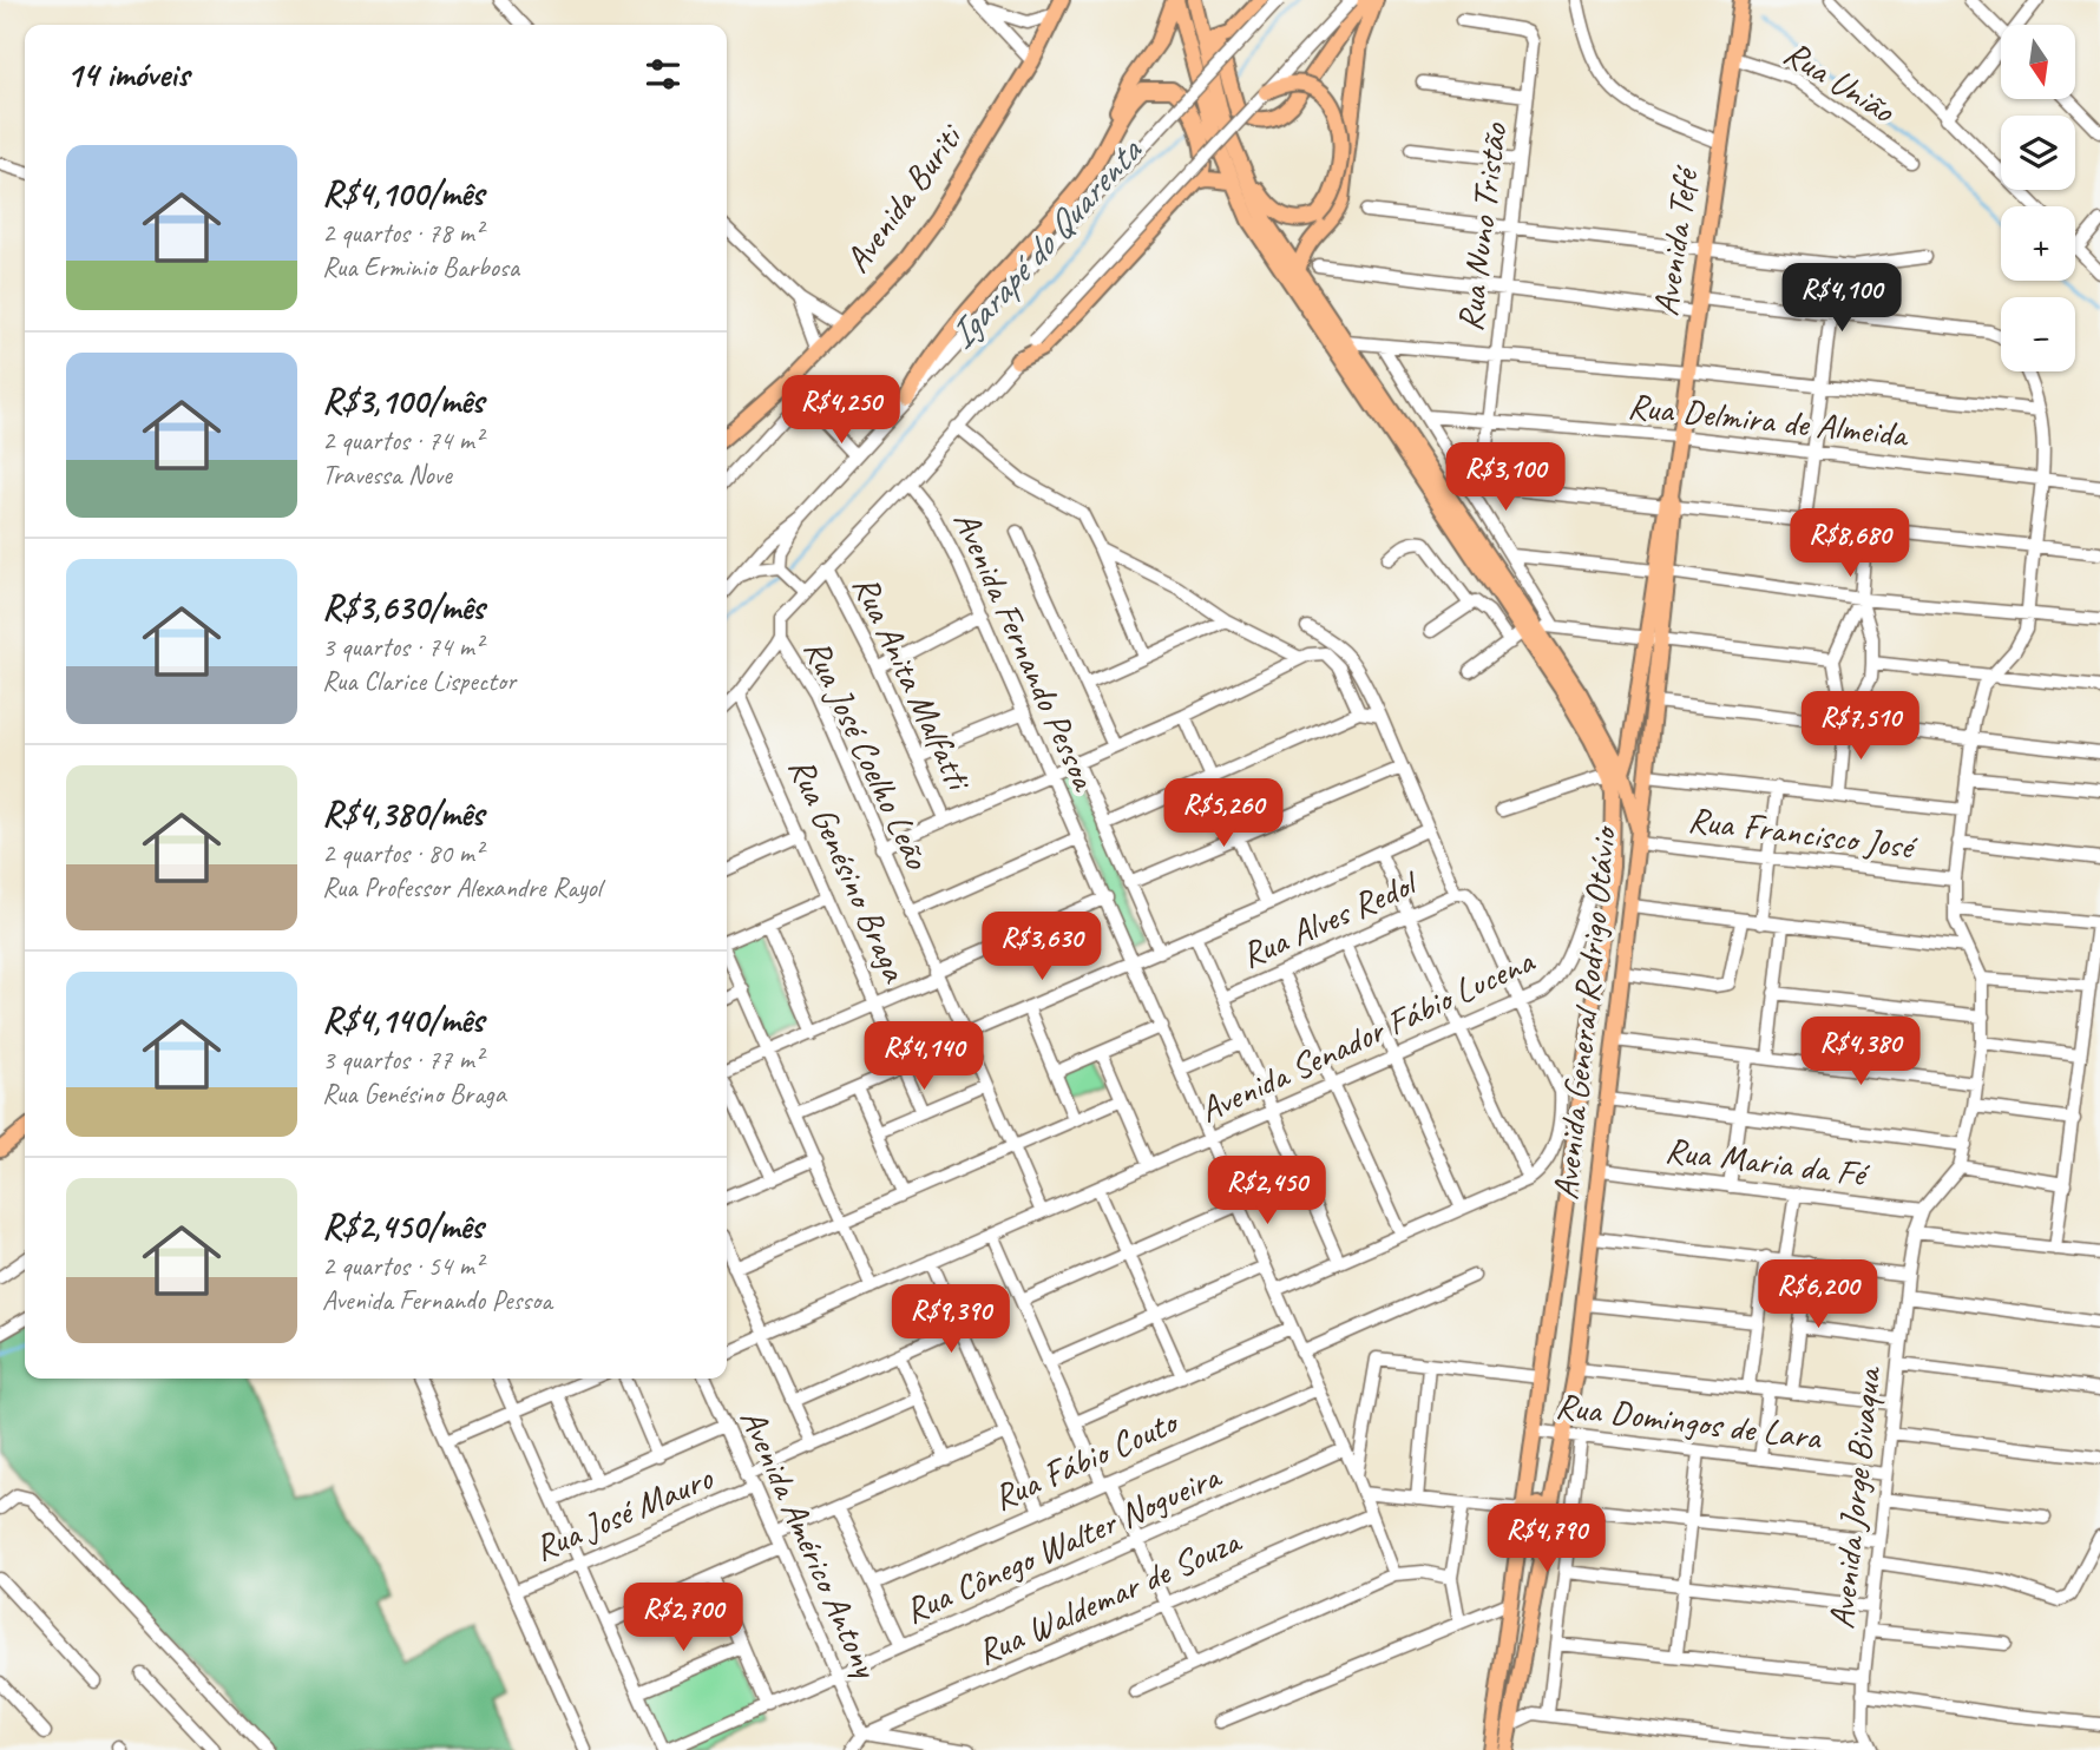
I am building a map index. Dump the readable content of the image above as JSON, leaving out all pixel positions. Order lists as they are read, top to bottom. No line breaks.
{"streets":{"main road":["Avenida Buriti","Avenida Tefé","Avenida General Rodrigo Otávio"],"street":["Rua União","Rua Nuno Tristão","Rua Delmira de Almeida","Avenida Fernando Pessoa","Rua Anita Malfatti","Rua José Coelho Leão","Rua Francisco José","Rua Genésino Braga","Rua Alves Redol","Avenida Senador Fábio Lucena","Rua Maria da Fé","Rua Domingos de Lara","Rua Fábio Couto","Avenida Jorge Bivaqua","Rua José Mauro","Avenida Américo Antony","Rua Cônego Walter Nogueira","Rua Waldemar de Souza"]},"crossings":[["Rua União","Avenida Tefé"],["Rua Nuno Tristão","Rua Delmira de Almeida"],["Avenida Tefé","Rua Delmira de Almeida"],["Avenida Tefé","Rua Francisco José"],["Avenida Tefé","Avenida General Rodrigo Otávio"],["Rua Delmira de Almeida","Avenida Jorge Bivaqua"],["Avenida Fernando Pessoa","Avenida Senador Fábio Lucena"],["Avenida Fernando Pessoa","Rua Fábio Couto"],["Avenida Fernando Pessoa","Rua Cônego Walter Nogueira"],["Avenida Fernando Pessoa","Rua Waldemar de Souza"],["Rua José Coelho Leão","Avenida Senador Fábio Lucena"],["Rua Francisco José","Avenida General Rodrigo Otávio"],["Rua Francisco José","Avenida Jorge Bivaqua"],["Avenida General Rodrigo Otávio","Avenida Senador Fábio Lucena"],["Avenida General Rodrigo Otávio","Rua Maria da Fé"],["Avenida General Rodrigo Otávio","Rua Domingos de Lara"],["Rua Maria da Fé","Avenida Jorge Bivaqua"],["Rua Domingos de Lara","Avenida Jorge Bivaqua"],["Rua José Mauro","Avenida Américo Antony"],["Avenida Américo Antony","Rua Cônego Walter Nogueira"],["Avenida Américo Antony","Rua Waldemar de Souza"]],"water":["Igarapé do Quarenta"],"north":"bottom","page":{"map_buttons":["+","−"],"heading":"14 imóveis","list":[{"name":"R$4,100/mês","note":"2 quartos · 78 m² · Rua Erminio Barbosa"},{"name":"R$3,100/mês","note":"2 quartos · 74 m² · Travessa Nove"},{"name":"R$3,630/mês","note":"3 quartos · 74 m² · Rua Clarice Lispector"},{"name":"R$4,380/mês","note":"2 quartos · 80 m² · Rua Professor Alexandre Rayol"},{"name":"R$4,140/mês","note":"3 quartos · 77 m² · Rua Genésino Braga"},{"name":"R$2,450/mês","note":"2 quartos · 54 m² · Avenida Fernando Pessoa"}],"price":["R$4,100","R$4,250","R$3,100","R$8,680","R$7,510","R$5,260","R$3,630","R$4,380","R$4,140","R$2,450","R$6,200","R$9,390","R$4,790","R$2,700"]}}
